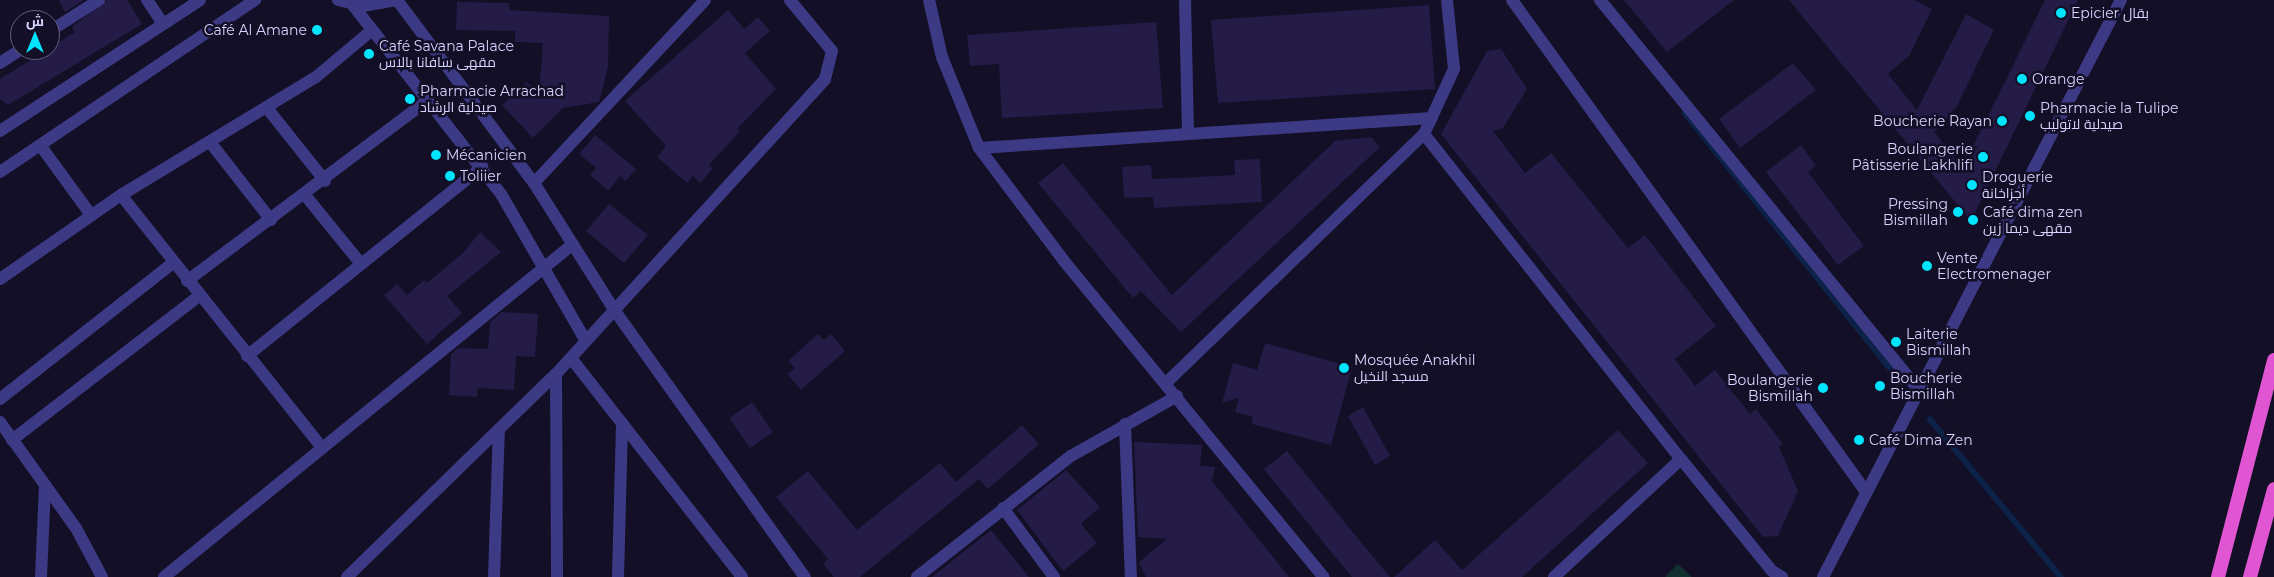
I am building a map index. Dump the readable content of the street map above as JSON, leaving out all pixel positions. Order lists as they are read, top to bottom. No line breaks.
{"places":["Epicier بقال","Café Al Amane","Café Savana Palace مقهى سافانا بالاس","Orange","Pharmacie Arrachad صيدلية الرشاد","Pharmacie la Tulipe صيدلية لاتوليب","Boucherie Rayan","Mécanicien","Boulangerie Pâtisserie Lakhlifi","Toliier","Droguerie أجزاخانة","Pressing Bismillah","Café dima zen مقهى ديما زين","Vente Electromenager","Laiterie Bismillah","Mosquée Anakhil مسجد النخيل","Boucherie Bismillah","Boulangerie Bismillah","Café Dima Zen"],"north":"top"}
